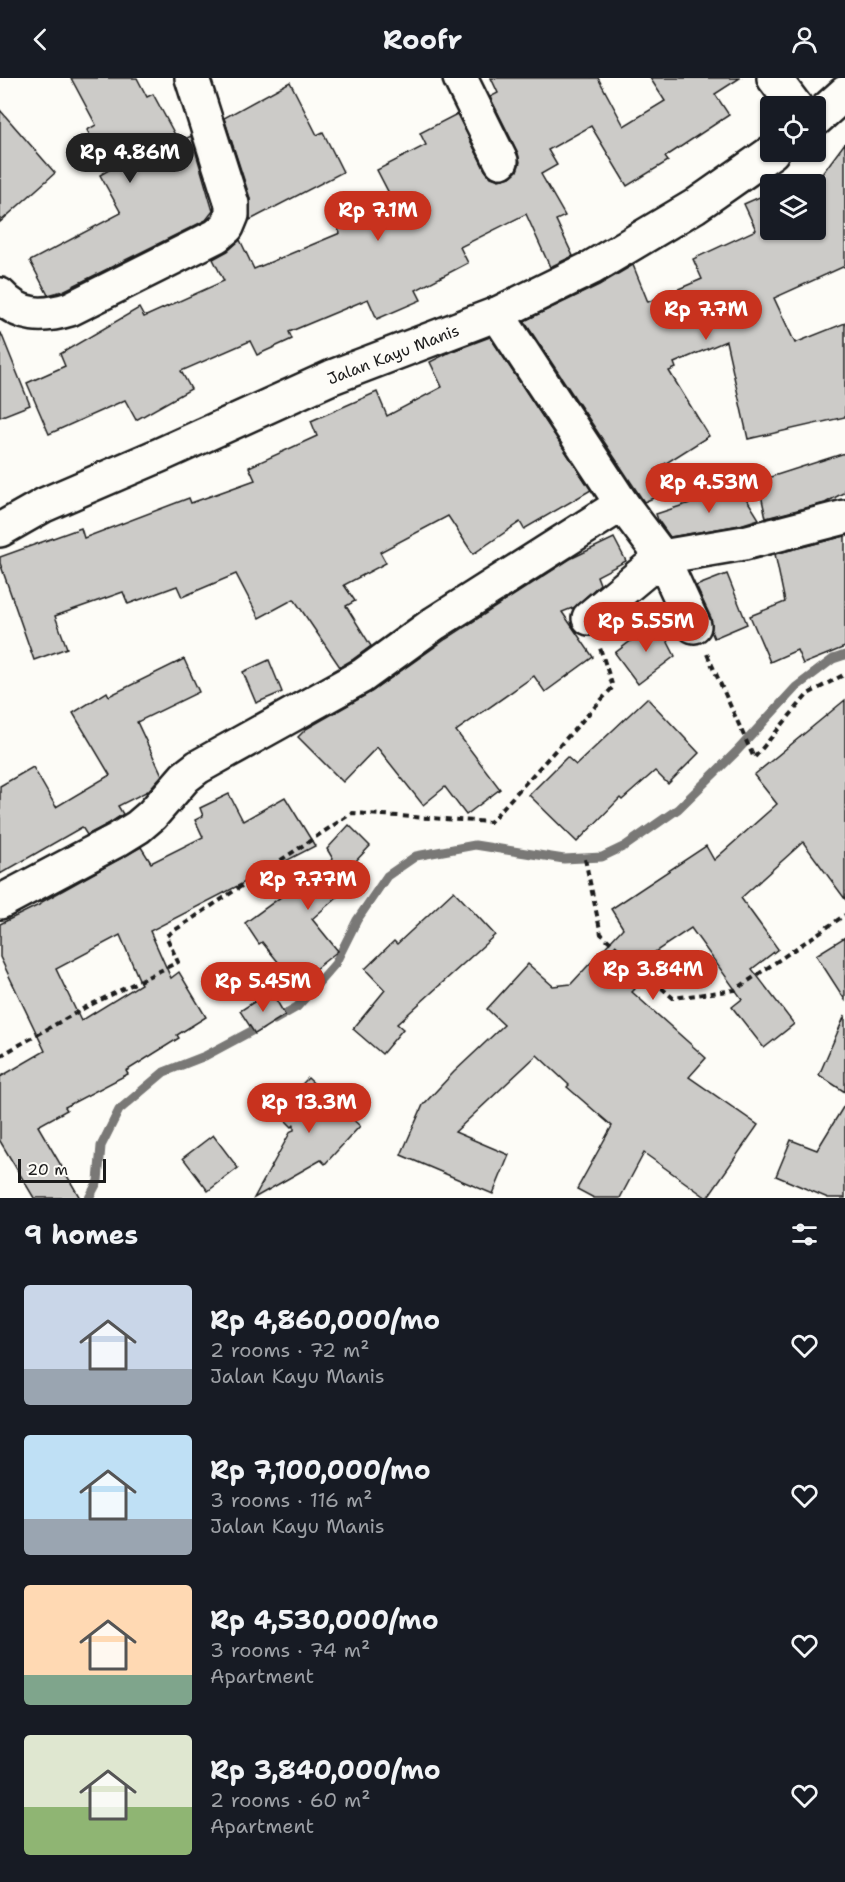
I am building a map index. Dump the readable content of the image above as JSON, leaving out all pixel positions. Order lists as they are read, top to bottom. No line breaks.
{"streets":{"street":["Jalan Kayu Manis"]},"scale_bar":"20 m","page":{"header":"Roofr","price":["Rp 4.86M","Rp 7.1M","Rp 7.7M","Rp 4.53M","Rp 5.55M","Rp 7.77M","Rp 3.84M","Rp 5.45M","Rp 13.3M"],"scale":"20 m","heading":"9 homes","list":[{"name":"Rp 4,860,000/mo","note":"2 rooms · 72 m² · Jalan Kayu Manis"},{"name":"Rp 7,100,000/mo","note":"3 rooms · 116 m² · Jalan Kayu Manis"},{"name":"Rp 4,530,000/mo","note":"3 rooms · 74 m² · Apartment"},{"name":"Rp 3,840,000/mo","note":"2 rooms · 60 m² · Apartment"}]}}
